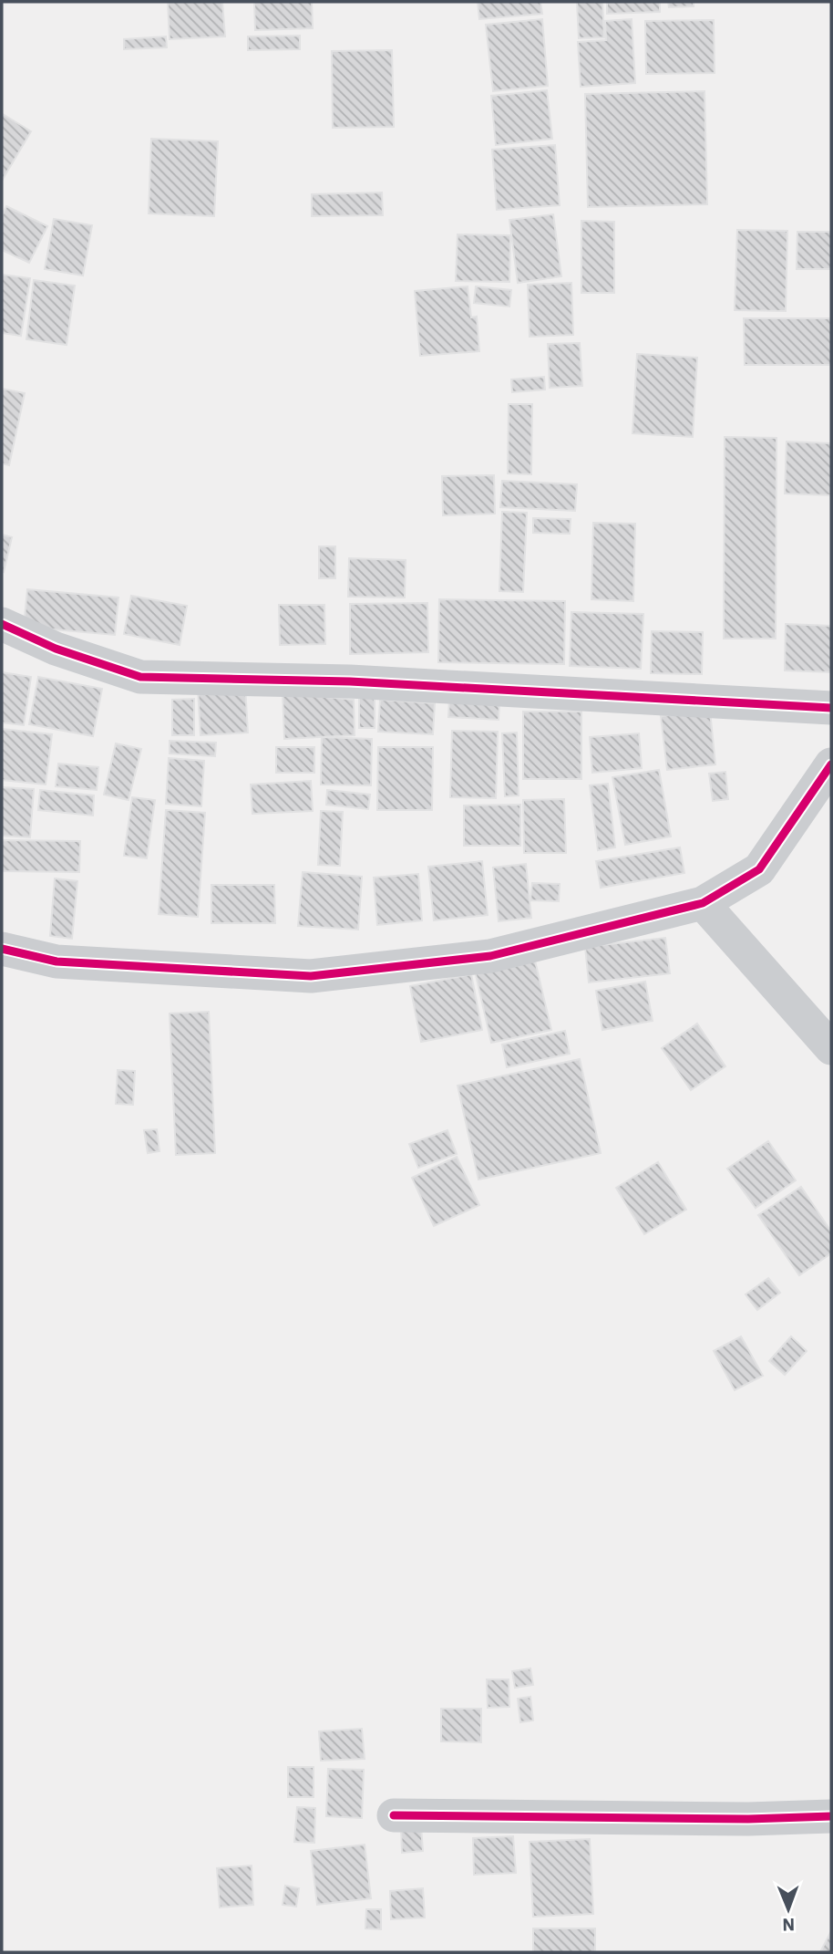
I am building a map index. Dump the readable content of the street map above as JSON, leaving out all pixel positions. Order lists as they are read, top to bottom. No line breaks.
{"north":"bottom"}
